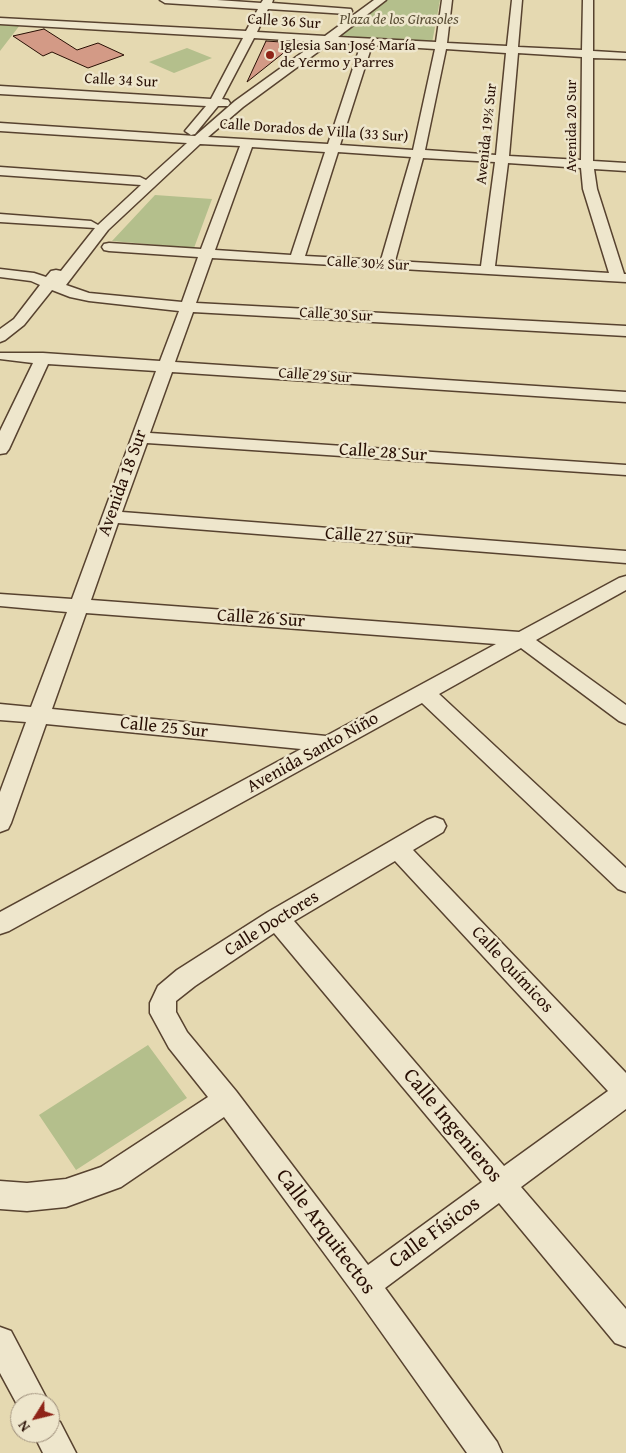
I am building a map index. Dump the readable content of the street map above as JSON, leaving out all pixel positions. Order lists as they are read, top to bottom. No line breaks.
{"streets":{"street":["Calle 36 Sur","Calle 34 Sur","Avenida 20 Sur","Calle Dorados de Villa (33 Sur)","Avenida 19½ Sur","Calle 30½ Sur","Calle 30 Sur","Calle 29 Sur","Calle 28 Sur","Avenida 18 Sur","Calle 27 Sur","Calle 26 Sur","Calle 25 Sur","Avenida Santo Niño","Calle Doctores","Calle Químicos","Calle Ingenieros","Calle Arquitectos","Calle Físicos"]},"crossings":[["Calle 36 Sur","Avenida 20 Sur"],["Calle 36 Sur","Avenida 19½ Sur"],["Avenida 20 Sur","Calle Dorados de Villa (33 Sur)"],["Avenida 20 Sur","Calle 30½ Sur"],["Calle Dorados de Villa (33 Sur)","Avenida 19½ Sur"],["Calle Dorados de Villa (33 Sur)","Avenida 18 Sur"],["Avenida 19½ Sur","Calle 30½ Sur"],["Calle 30½ Sur","Avenida 18 Sur"],["Calle 30 Sur","Avenida 18 Sur"],["Calle 29 Sur","Avenida 18 Sur"],["Calle 28 Sur","Avenida 18 Sur"],["Avenida 18 Sur","Calle 27 Sur"],["Avenida 18 Sur","Calle 26 Sur"],["Avenida 18 Sur","Calle 25 Sur"],["Calle 26 Sur","Avenida Santo Niño"],["Calle 25 Sur","Avenida Santo Niño"],["Calle Doctores","Calle Químicos"],["Calle Doctores","Calle Ingenieros"],["Calle Doctores","Calle Arquitectos"],["Calle Químicos","Calle Físicos"],["Calle Ingenieros","Calle Físicos"],["Calle Arquitectos","Calle Físicos"]],"parks":["Plaza de los Girasoles"],"places":["Iglesia San José María de Yermo y Parres"],"north":"bottom left"}
